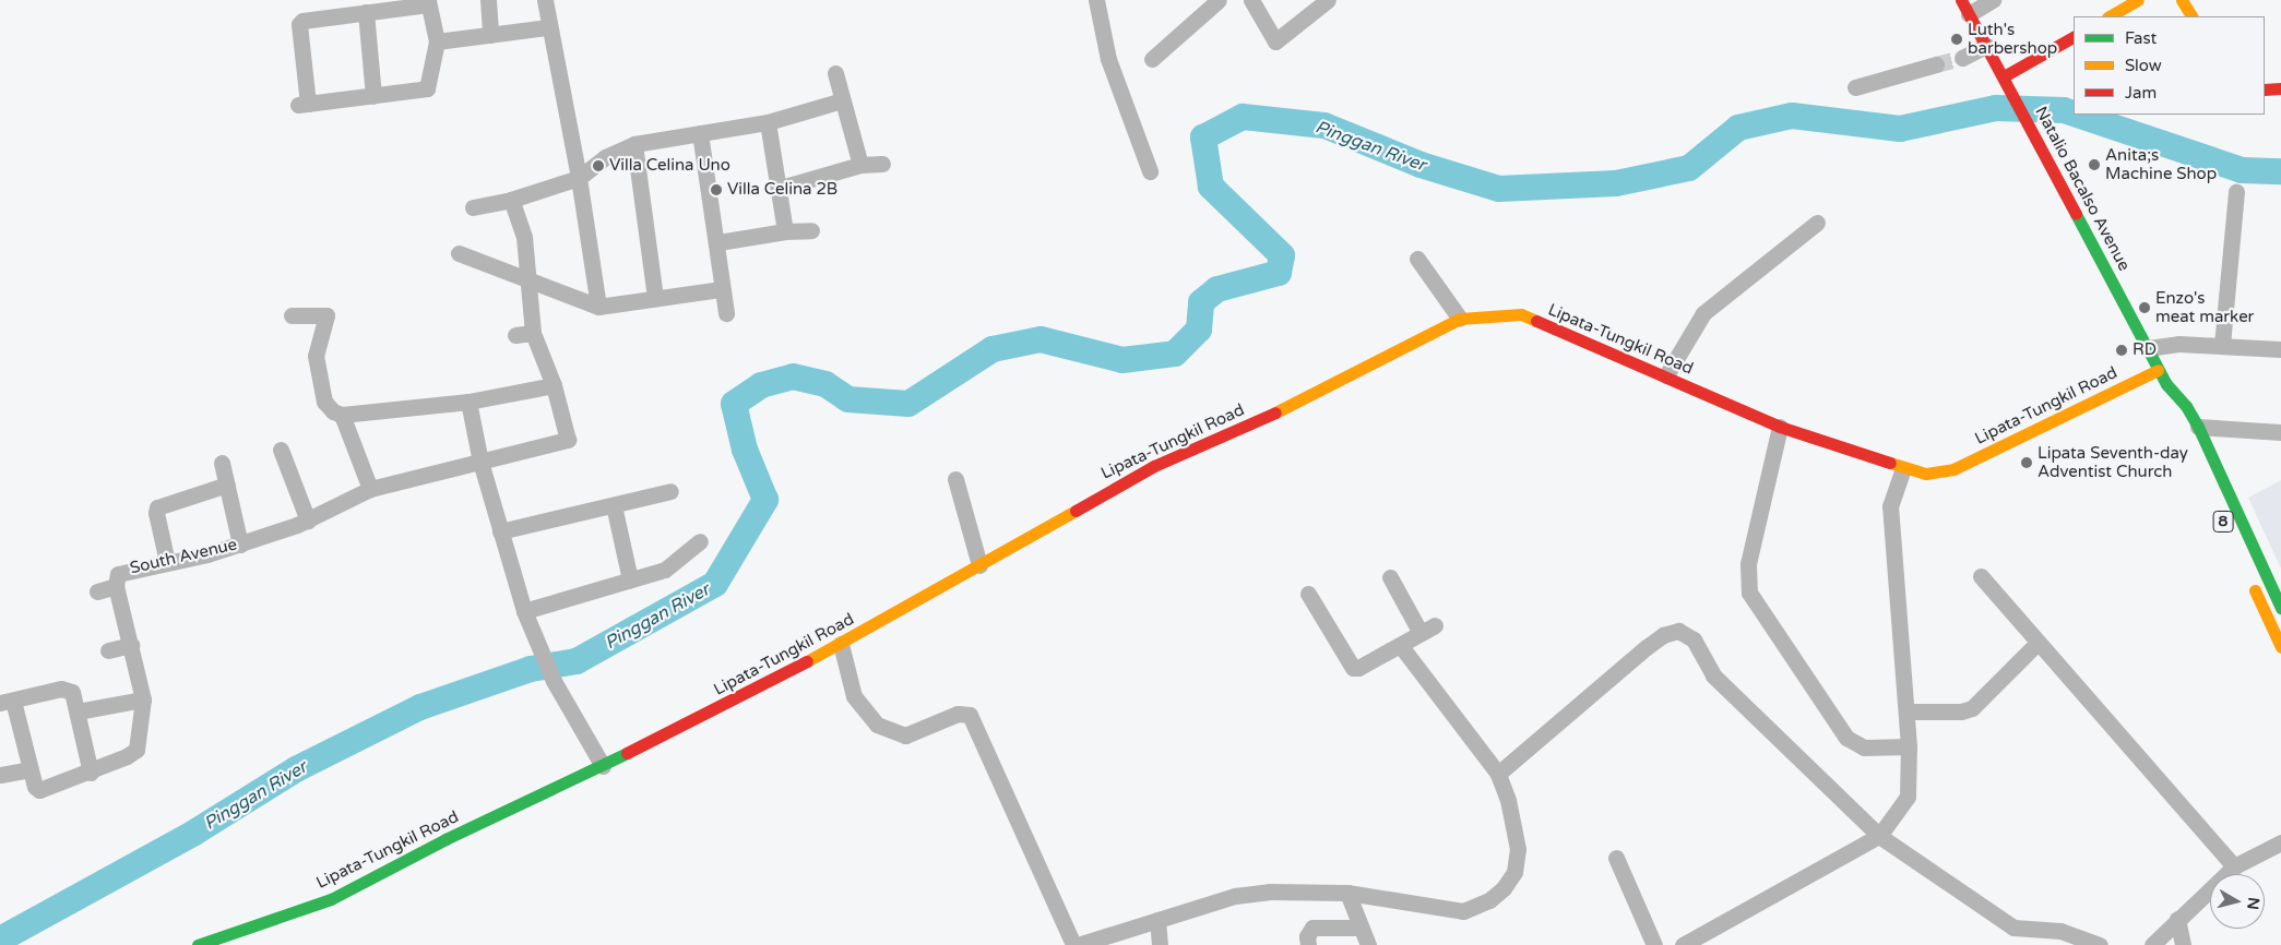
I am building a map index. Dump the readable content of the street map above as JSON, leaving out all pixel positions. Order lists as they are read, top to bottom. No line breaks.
{"streets":{"main road":["Natalio Bacalso Avenue","Lipata-Tungkil Road","8"],"street":["South Avenue"]},"crossings":[["Natalio Bacalso Avenue","Lipata-Tungkil Road"]],"water":["Pinggan River"],"places":["Luth's barbershop","Anita;s Machine Shop","Villa Celina Uno","Villa Celina 2B","Enzo's meat marker","RD","Lipata Seventh-day Adventist Church"],"legend":["Fast","Slow","Jam"],"north":"right"}
